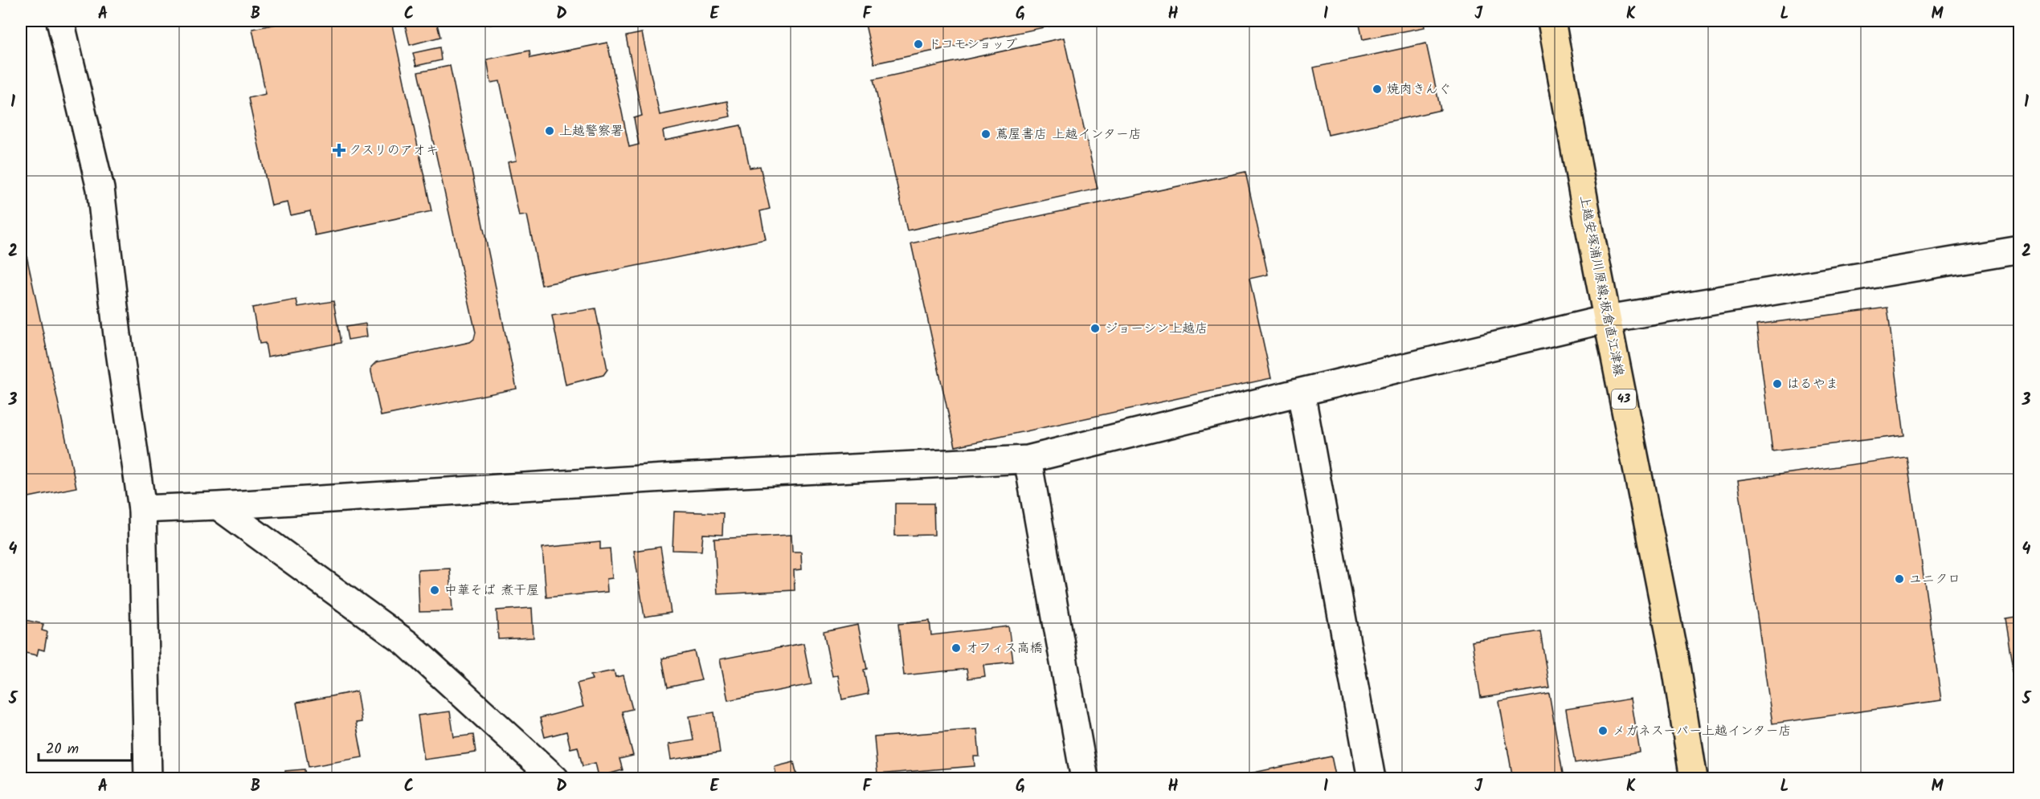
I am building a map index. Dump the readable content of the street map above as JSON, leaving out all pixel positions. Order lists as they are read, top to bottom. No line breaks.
{"streets":{"main road":["上越安塚浦川原線;板倉直江津線","43"]},"places":{"other":["ドコモショップ","焼肉きんぐ","上越警察署","蔦屋書店 上越インター店","ジョーシン上越店","はるやま","ユニクロ","中華そば 煮干屋","オフィス高橋","メガネスーパー上越インター店"],"health":["クスリのアオキ"]},"scale_bar":"20 m","grid":{"columns":["A","B","C","D","E","F","G","H","I","J","K","L","M"],"rows":["1","2","3","4","5"]}}
